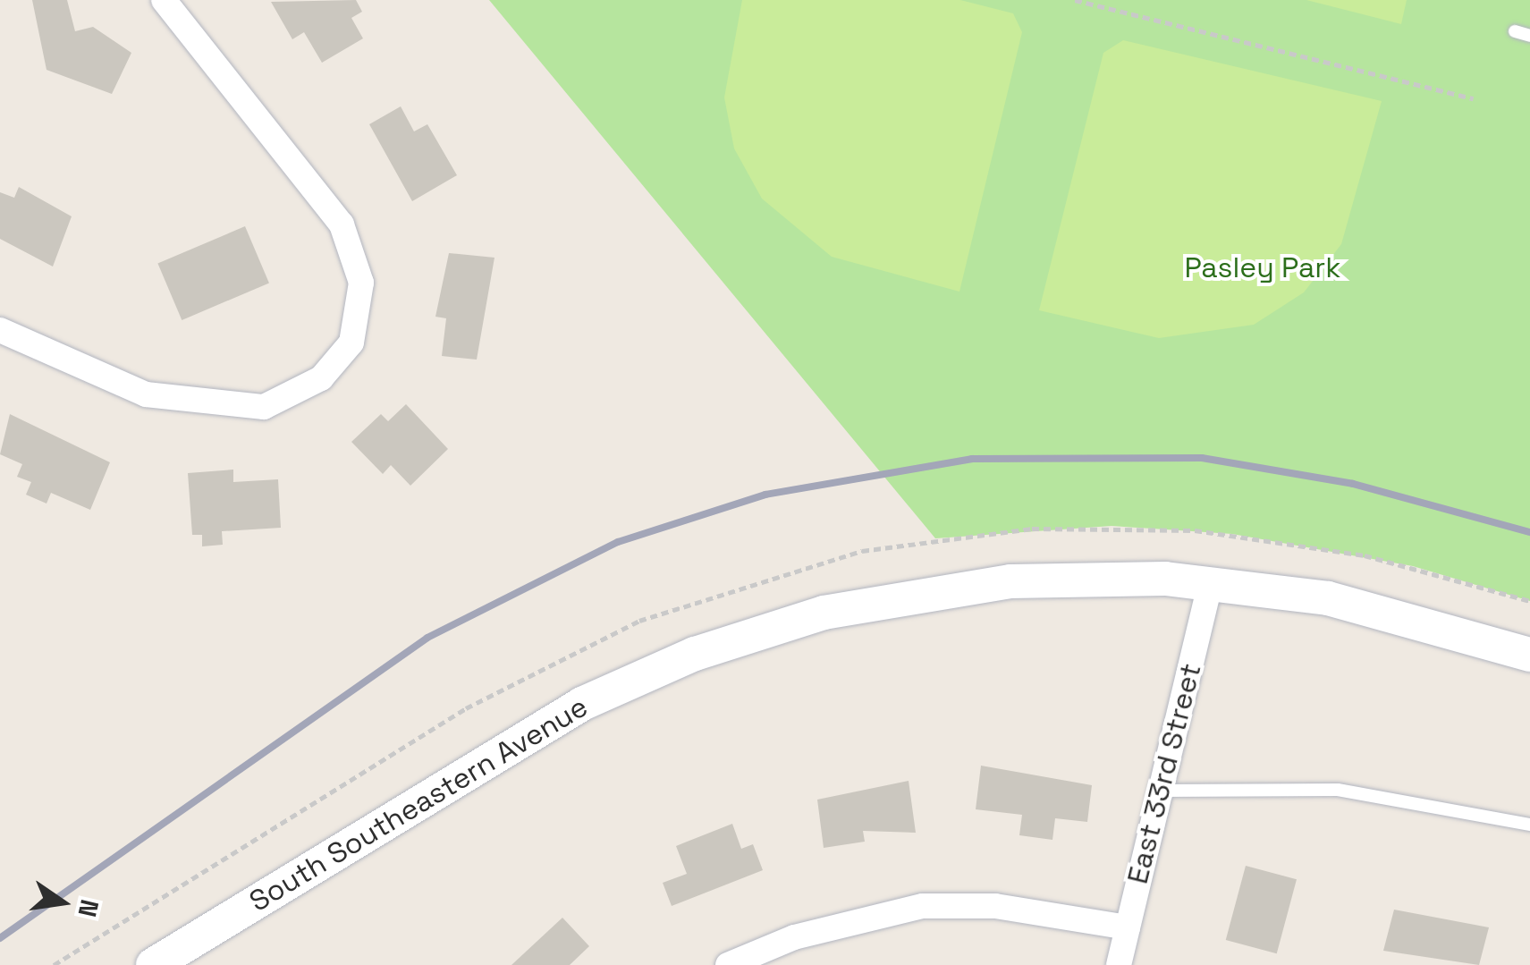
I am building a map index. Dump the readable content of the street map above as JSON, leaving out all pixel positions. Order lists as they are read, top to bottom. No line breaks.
{"streets":{"main road":["South Southeastern Avenue"],"street":["East 33rd Street"]},"crossings":[["East 33rd Street","South Southeastern Avenue"]],"parks":["Pasley Park"],"north":"right"}
